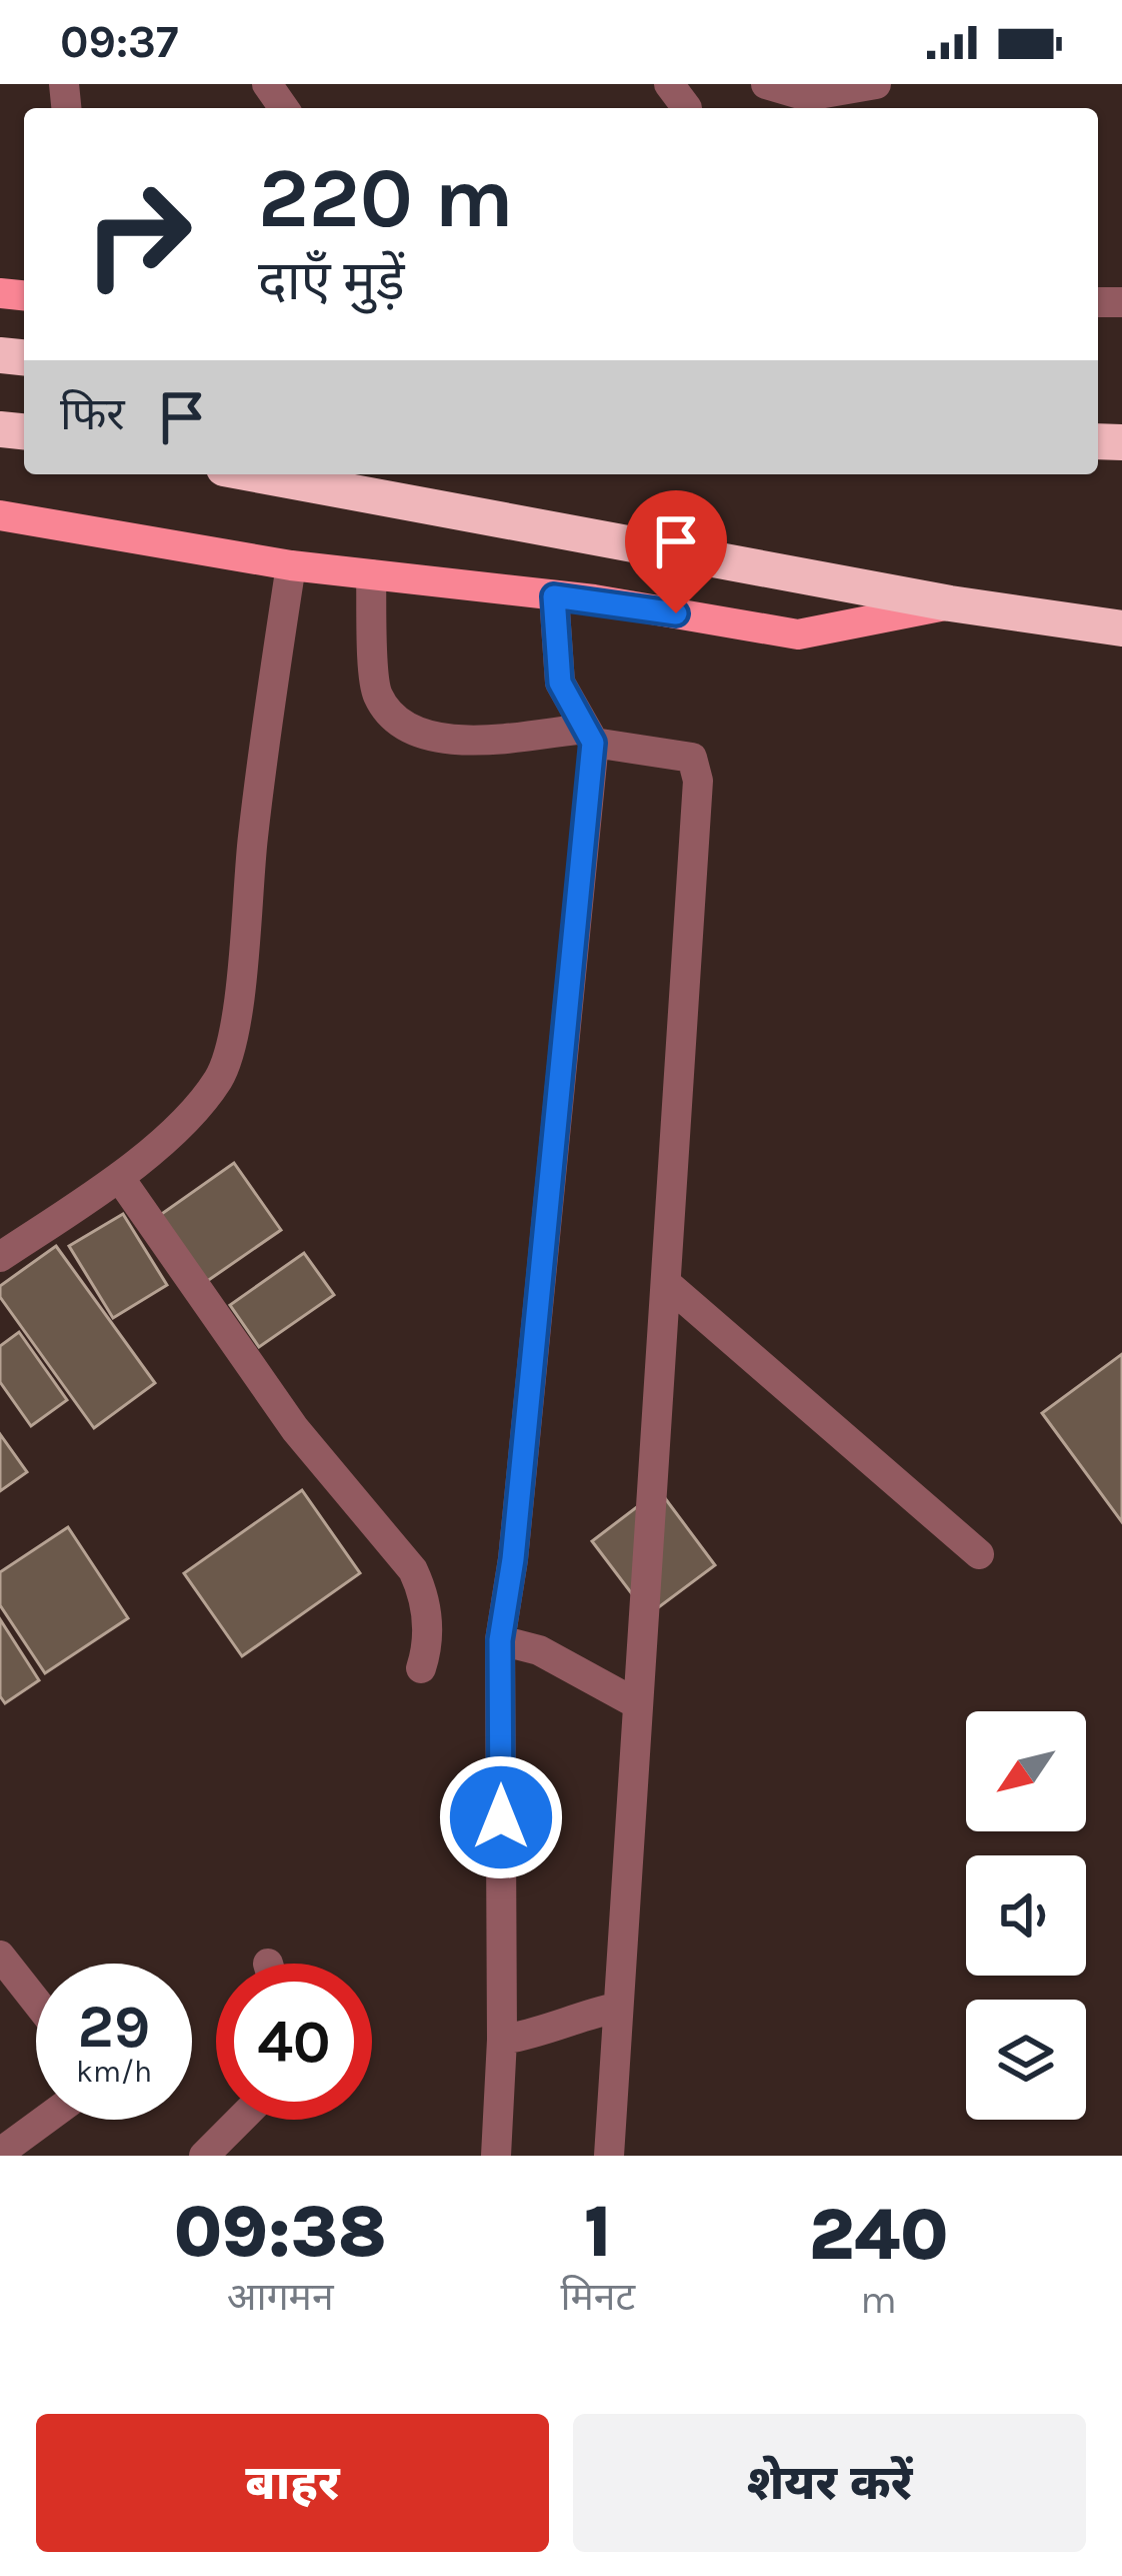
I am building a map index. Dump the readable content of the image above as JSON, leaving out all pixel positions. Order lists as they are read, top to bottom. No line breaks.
{"north":"bottom left","page":{"status":"09:37","turn":["220 m","दाएँ मुड़ें"],"then":"फिर","speed":"29 km/h","limit":"40","eta":["09:38","आगमन","1","मिनट","240","m"],"buttons":["बाहर","शेयर करें"]}}
